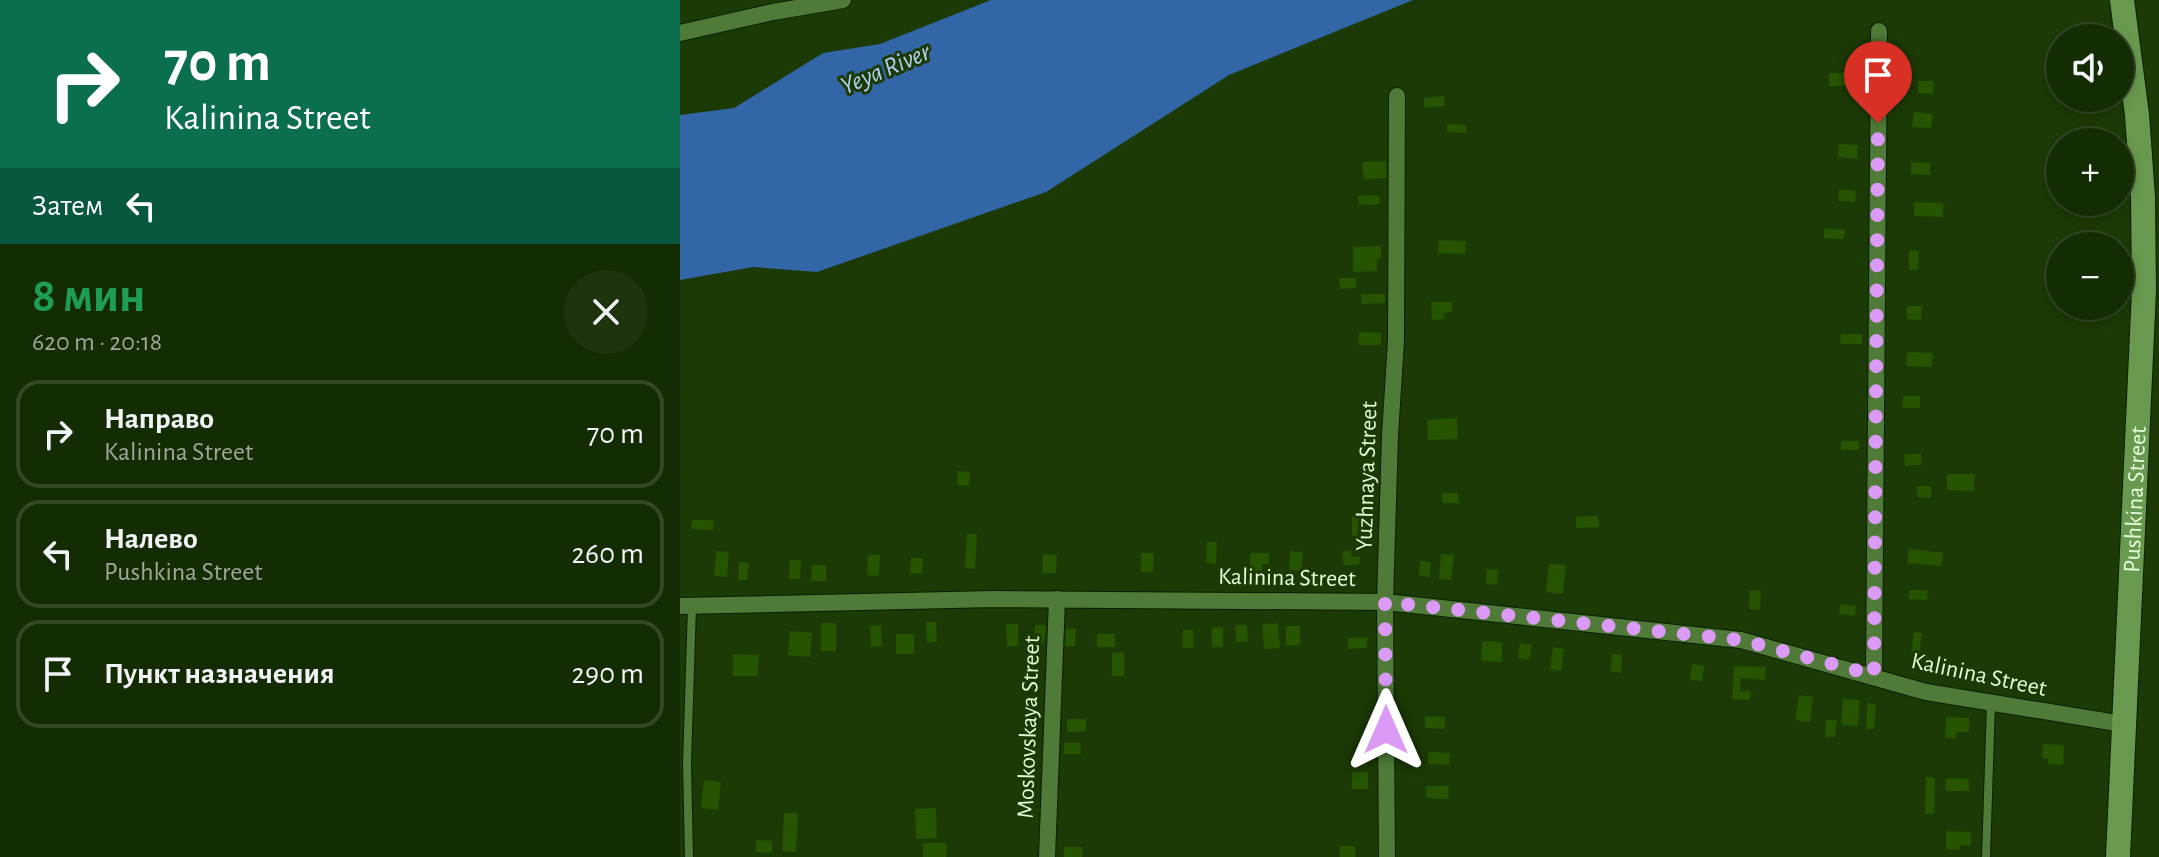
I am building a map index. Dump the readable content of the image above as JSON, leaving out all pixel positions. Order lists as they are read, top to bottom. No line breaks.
{"streets":{"main road":["Pushkina Street"],"street":["Yuzhnaya Street","Kalinina Street","Moskovskaya Street"]},"crossings":[["Yuzhnaya Street","Kalinina Street"],["Pushkina Street","Kalinina Street"],["Kalinina Street","Moskovskaya Street"]],"water":["Yeya River"],"page":{"turn":["70 m","Kalinina Street"],"map_buttons":["+","−"],"then":"Затем","heading":["8 мин","620 m · 20:18"],"list":[{"name":"Направо","note":"Kalinina Street","value":"70 m"},{"name":"Налево","note":"Pushkina Street","value":"260 m"},{"name":"Пункт назначения","value":"290 m"}]}}
